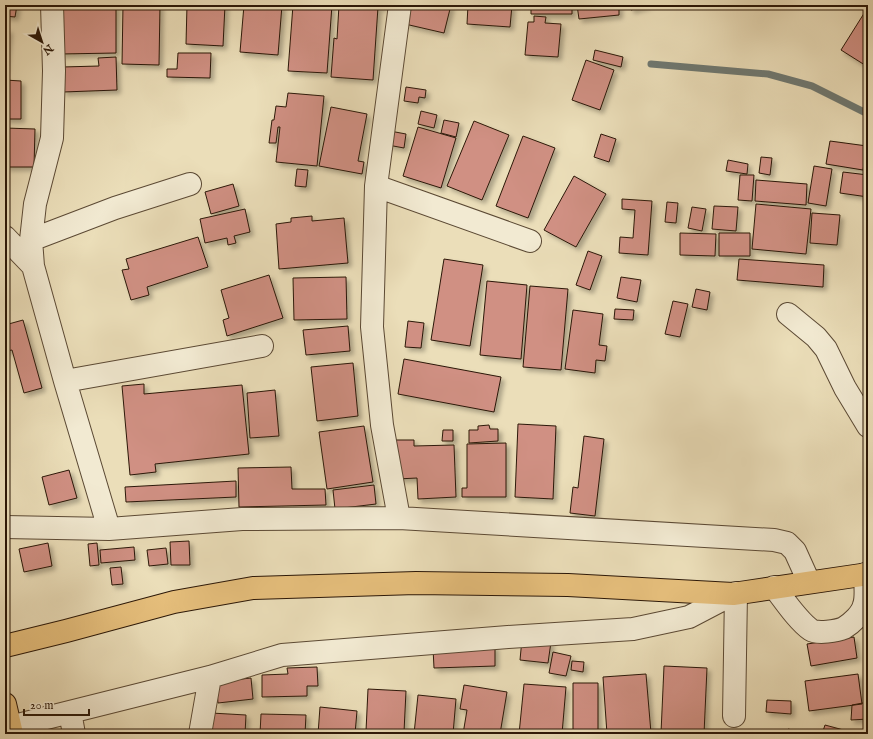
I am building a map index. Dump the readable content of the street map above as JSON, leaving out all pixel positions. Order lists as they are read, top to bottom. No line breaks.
{"scale_bar":"20 m","north":"bottom right"}
